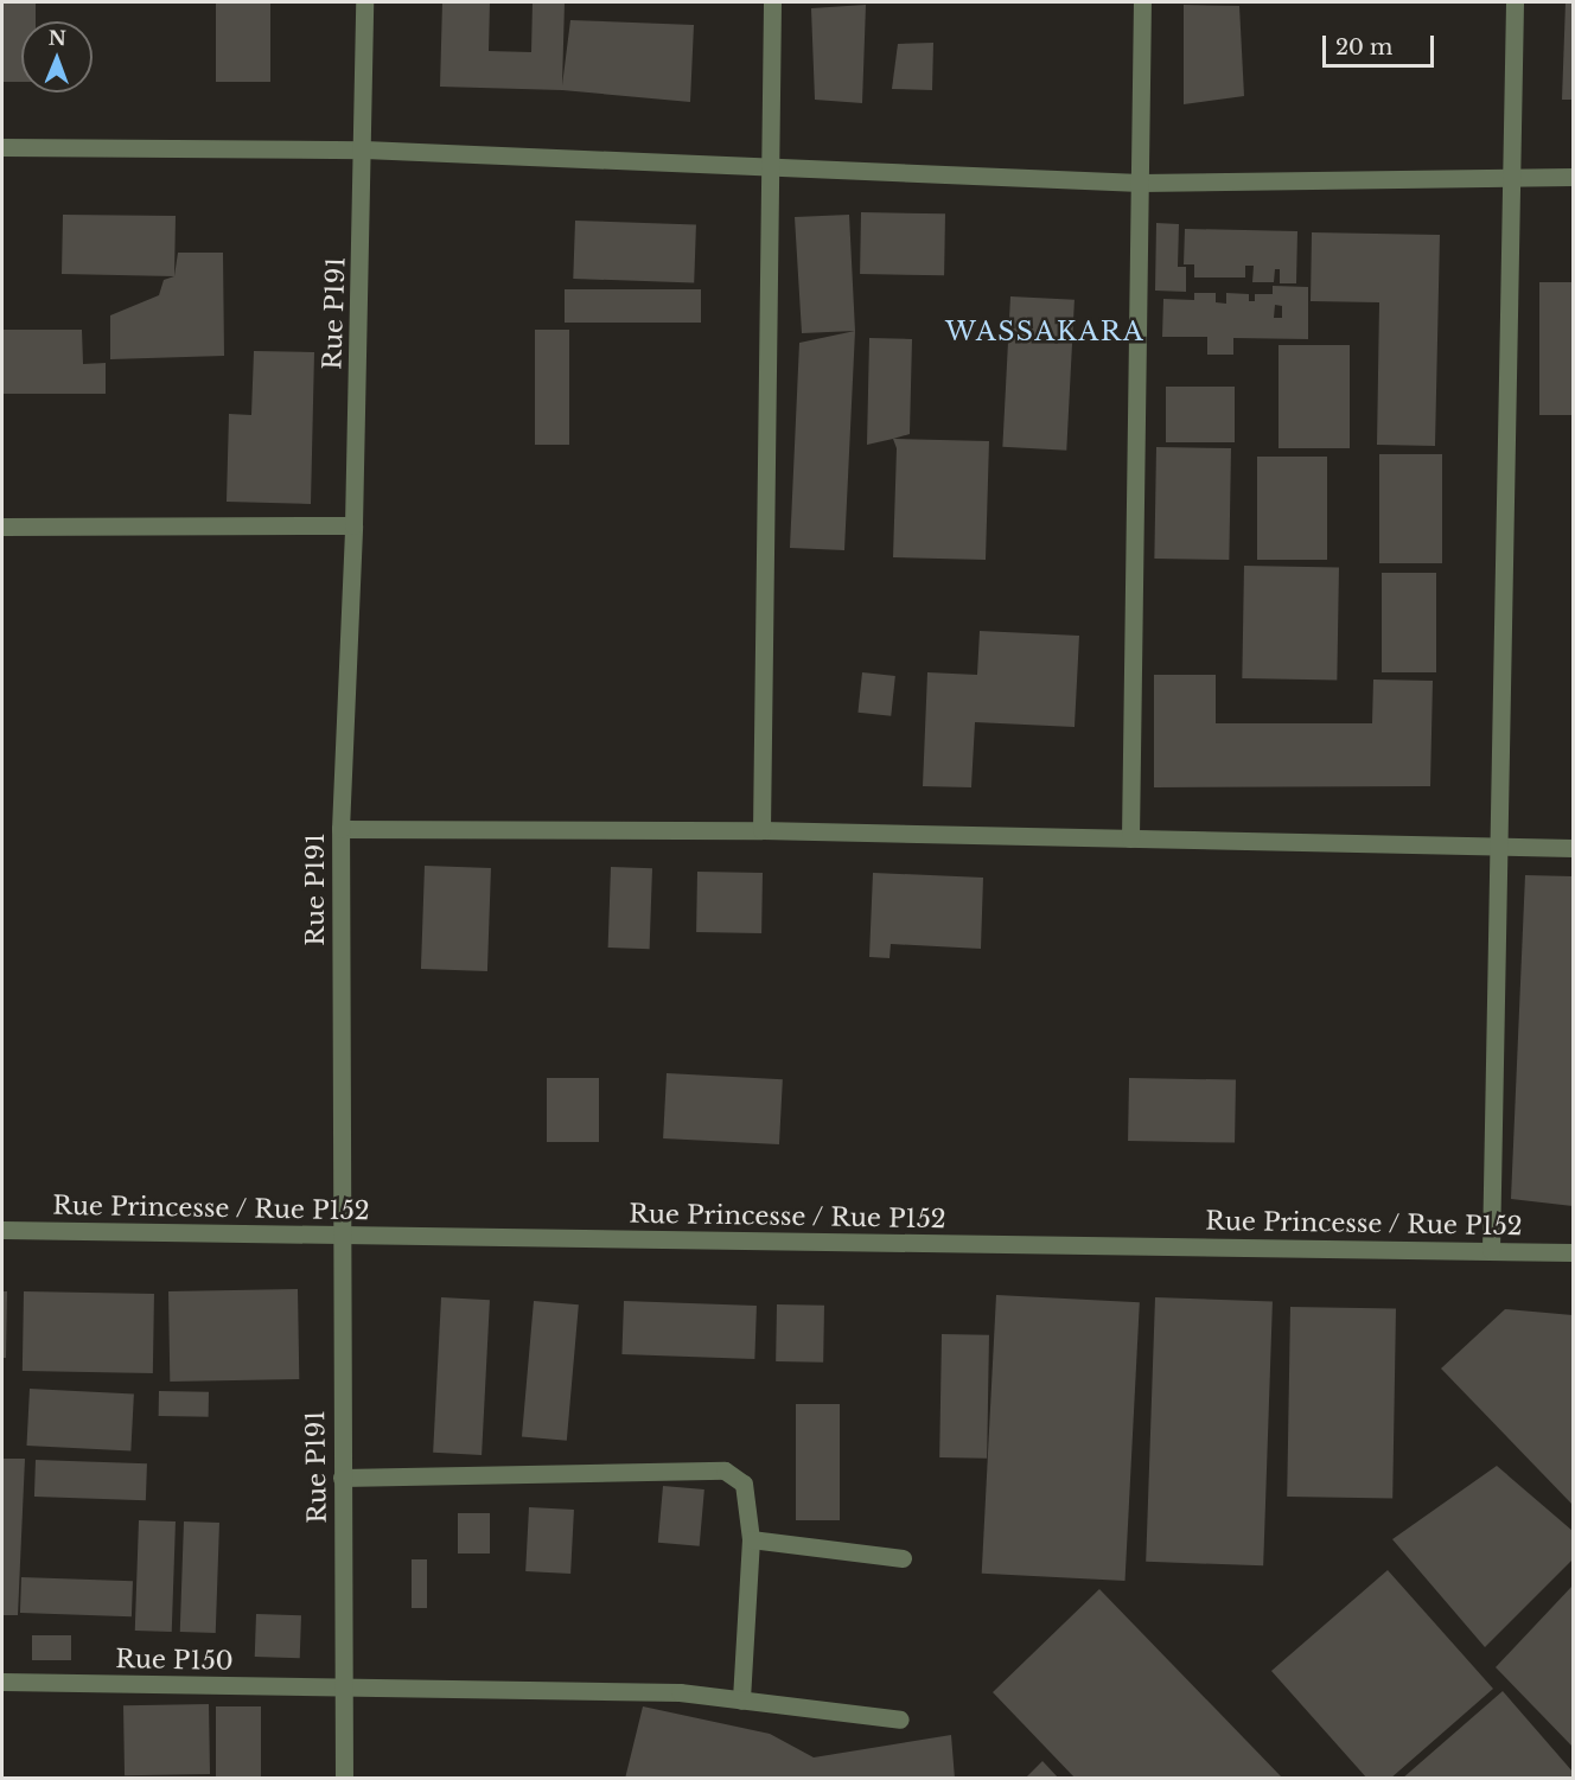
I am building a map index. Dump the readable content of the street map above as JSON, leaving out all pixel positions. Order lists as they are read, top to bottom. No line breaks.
{"streets":{"street":["Rue P191","Rue Princesse / Rue P152","Rue P150"]},"crossings":[["Rue P191","Rue Princesse / Rue P152"],["Rue P191","Rue P150"]],"districts":["WASSAKARA"],"scale_bar":"20 m","north":"top"}
